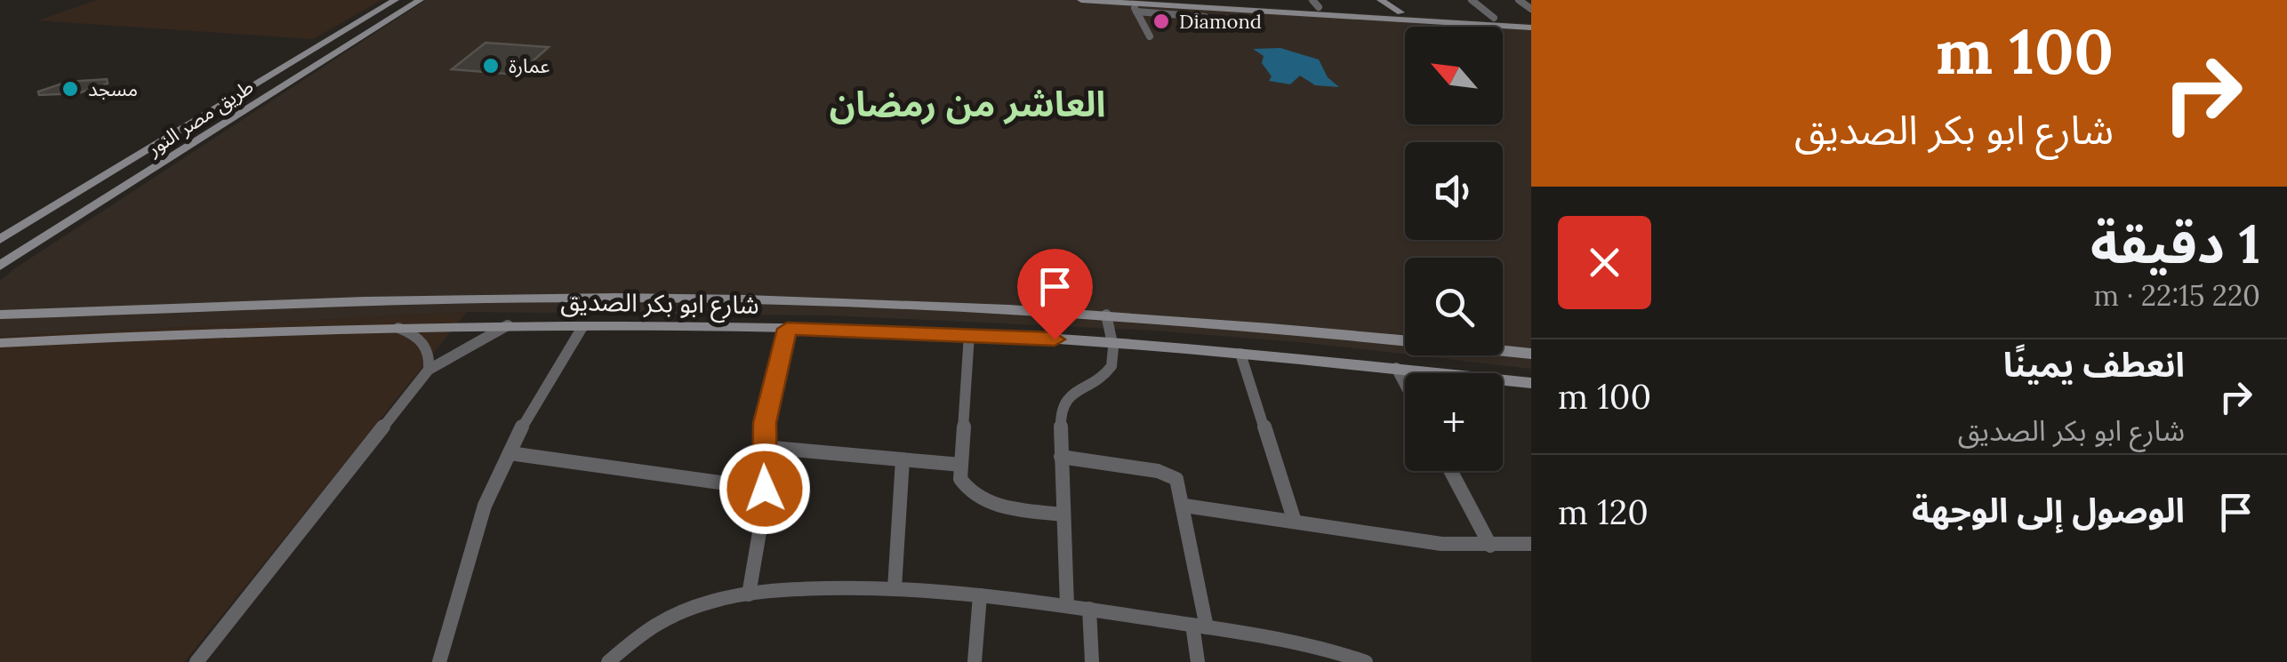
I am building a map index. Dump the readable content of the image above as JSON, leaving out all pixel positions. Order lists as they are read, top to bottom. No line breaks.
{"streets":{"street":["طريق مصر النور","شارع ابو بكر الصديق"]},"districts":["العاشر من رمضان"],"places":["Diamond","عمارة","مسجد"],"north":"top left","page":{"turn":["100 m","شارع ابو بكر الصديق"],"map_buttons":"+","heading":["1 دقيقة","220 m · 22:15"],"list":[{"name":"انعطف يمينًا","note":"شارع ابو بكر الصديق","value":"100 m"},{"name":"الوصول إلى الوجهة","value":"120 m"}]}}
